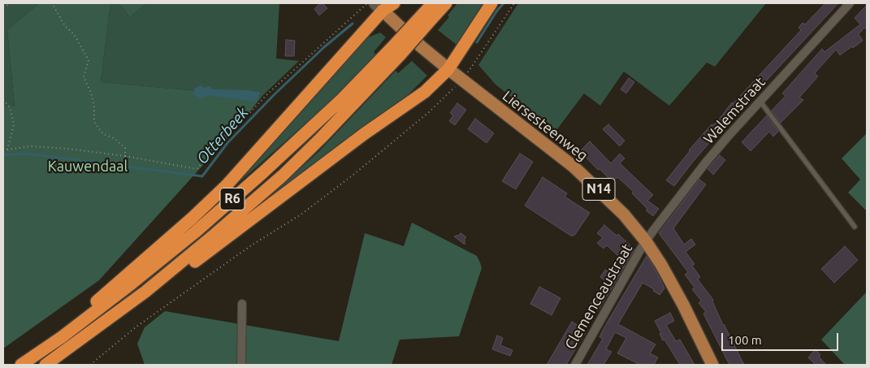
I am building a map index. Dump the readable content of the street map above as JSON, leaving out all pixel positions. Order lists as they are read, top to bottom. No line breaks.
{"streets":{"highway":["R6"],"main road":["Liersesteenweg","N14"],"street":["Walemstraat","Clemenceaustraat"]},"crossings":[["Walemstraat","Liersesteenweg"],["Walemstraat","Clemenceaustraat"],["Liersesteenweg","Clemenceaustraat"]],"water":["Otterbeek"],"parks":["Kauwendaal"],"scale_bar":"100 m"}
